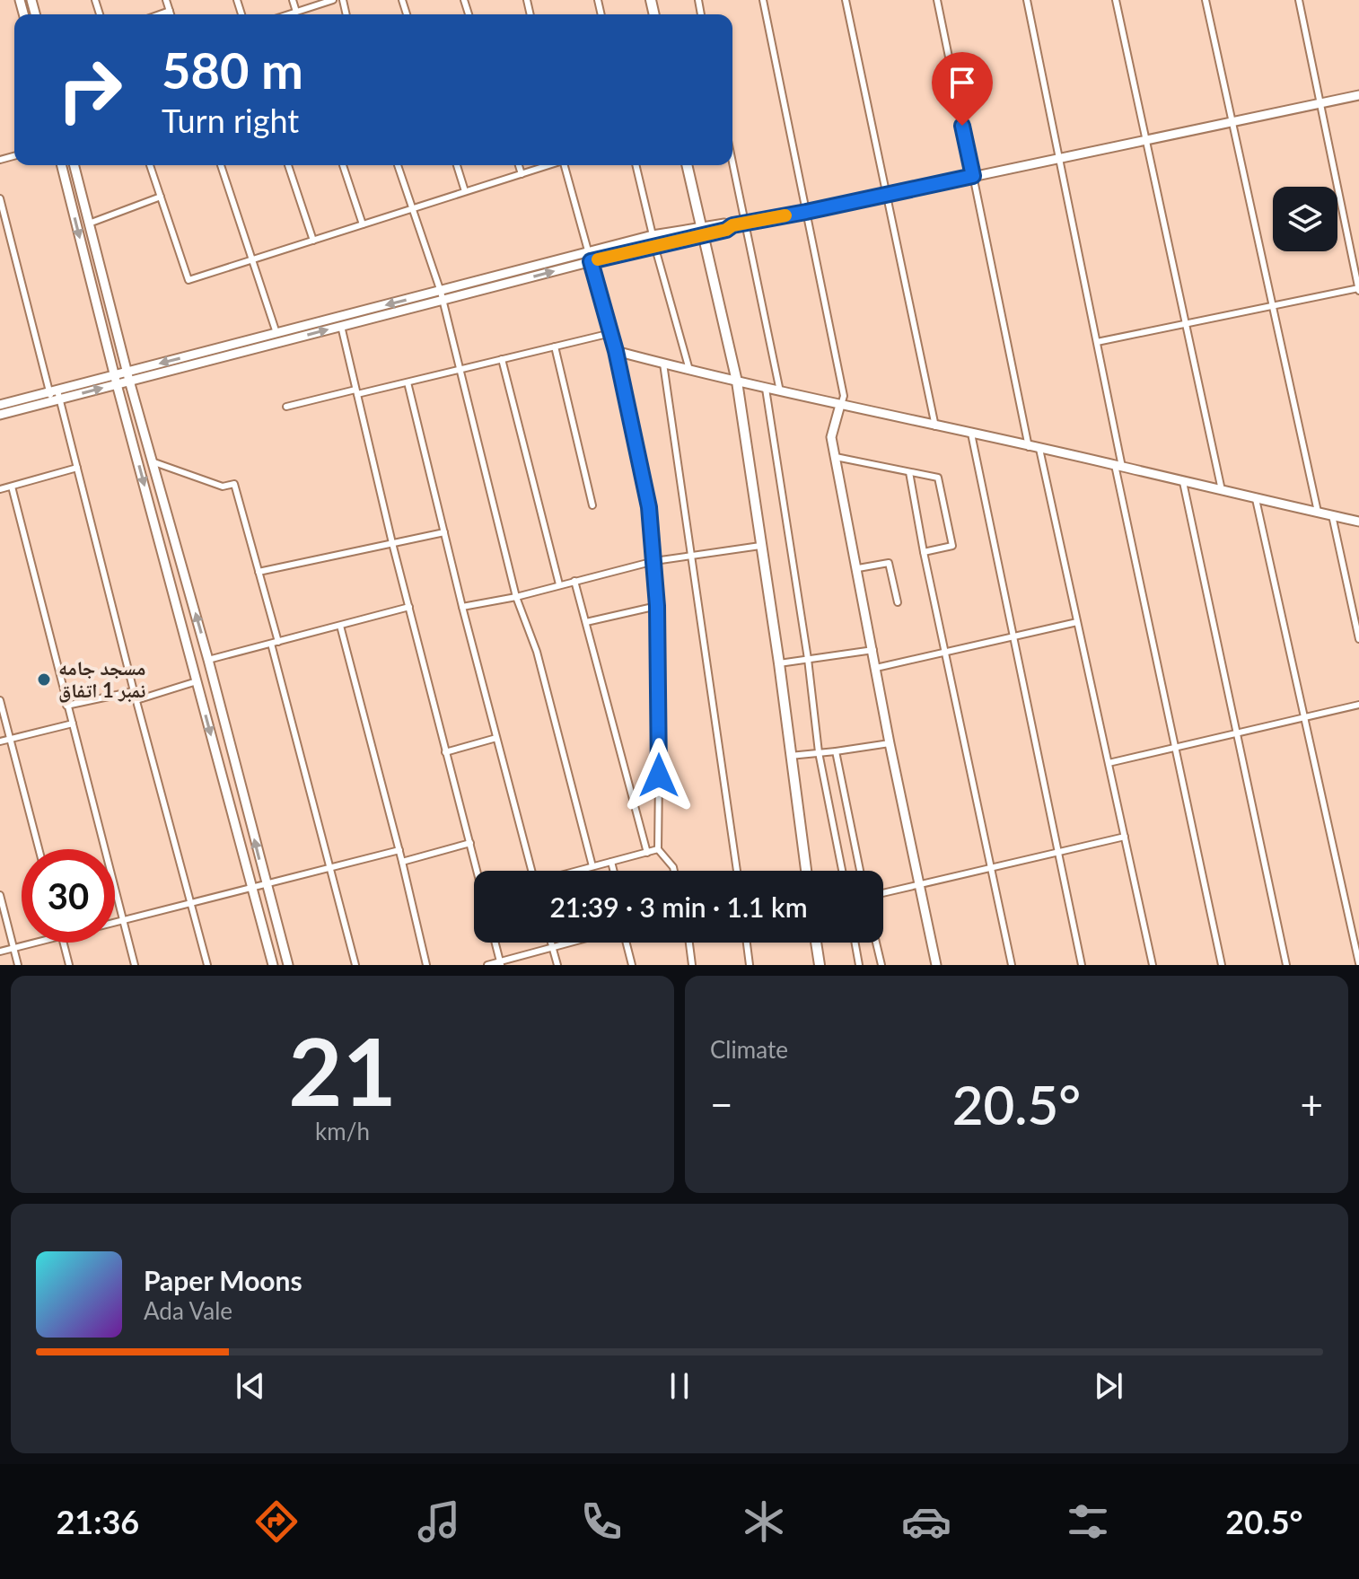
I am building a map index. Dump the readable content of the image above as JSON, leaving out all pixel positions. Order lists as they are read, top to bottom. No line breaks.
{"places":["مسجد جامه نمبر 1 اتفاق"],"page":{"turn":["580 m","Turn right"],"limit":"30","trip":"21:39 · 3 min · 1.1 km","tile":[["21","km/h"],"Climate"],"heat":["−","20.5°","+"],"song":["Paper Moons","Ada Vale"],"tabs":["21:36","20.5°"]}}
